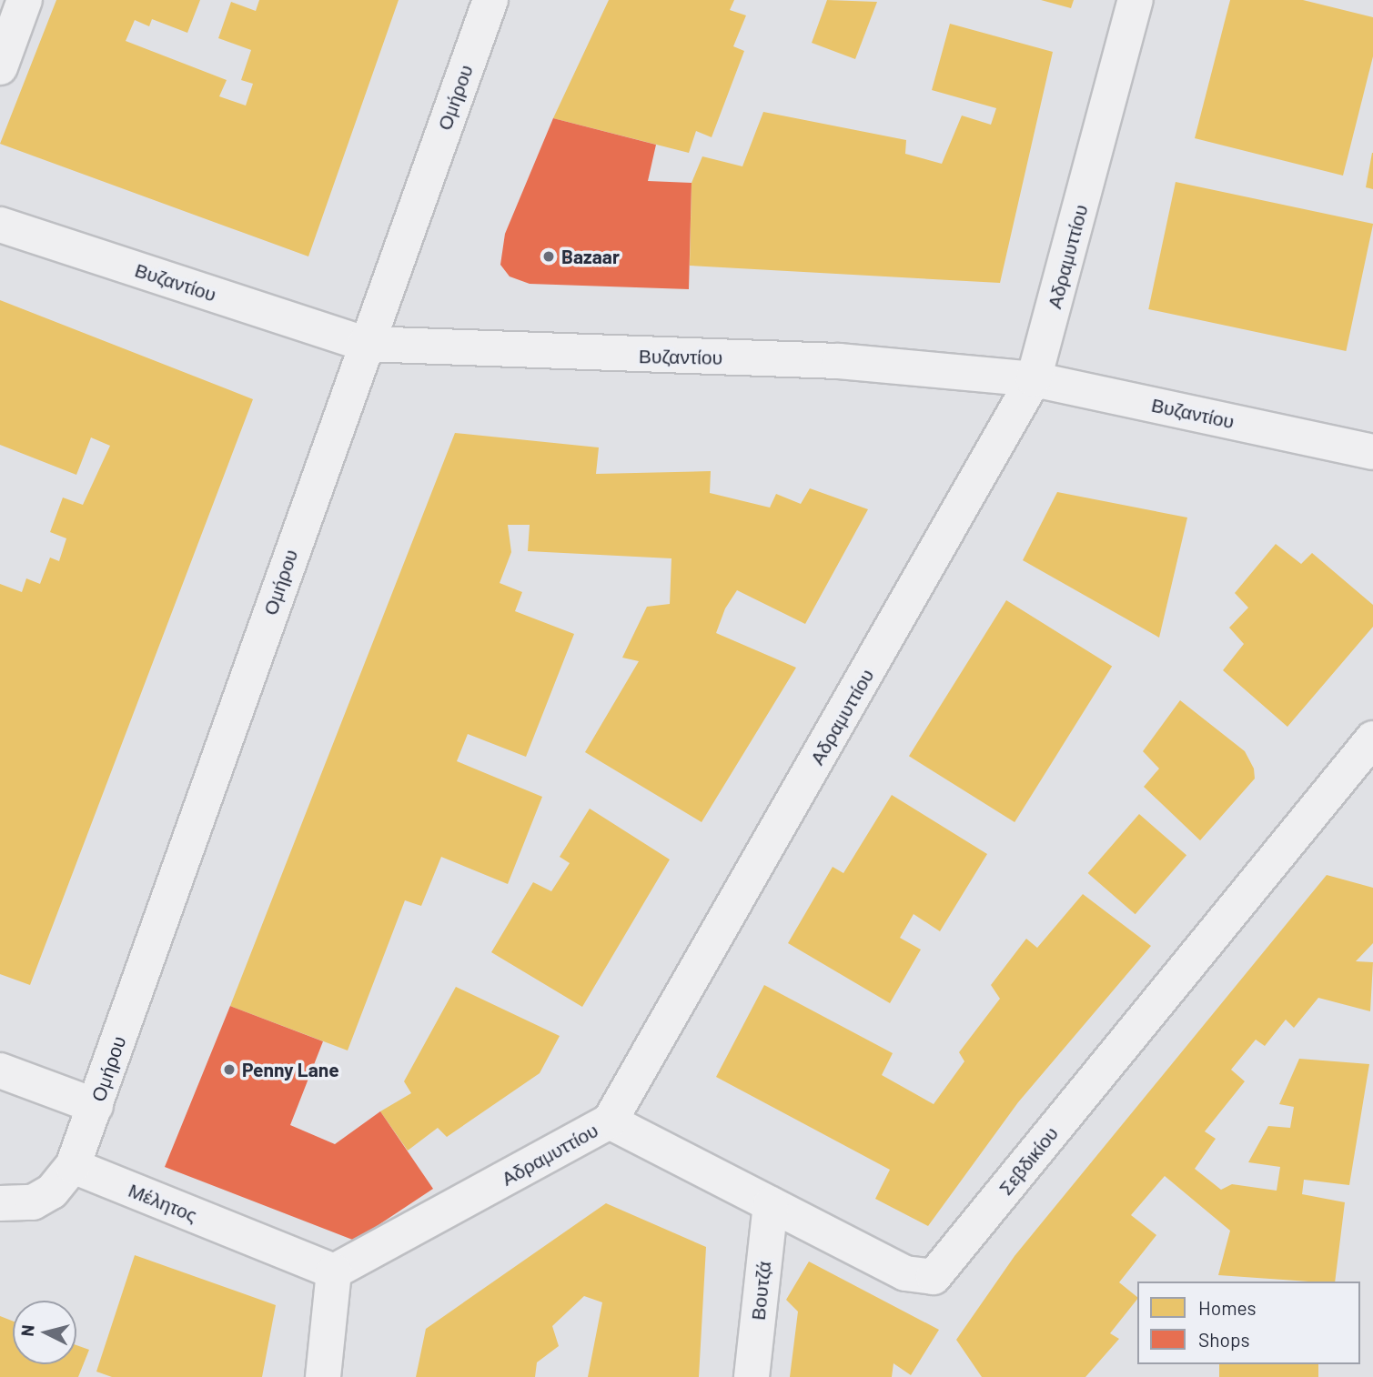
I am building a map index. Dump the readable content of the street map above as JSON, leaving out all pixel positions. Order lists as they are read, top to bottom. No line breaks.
{"streets":{"street":["Ομήρου","Αδραμυττίου","Βυζαντίου","Σεβδικίου","Μέλητος","Βουτζά"]},"crossings":[["Ομήρου","Βυζαντίου"],["Ομήρου","Μέλητος"],["Αδραμυττίου","Βυζαντίου"],["Αδραμυττίου","Σεβδικίου"],["Αδραμυττίου","Μέλητος"],["Σεβδικίου","Βουτζά"]],"places":["Bazaar","Penny Lane"],"legend":["Homes","Shops"],"north":"left"}
